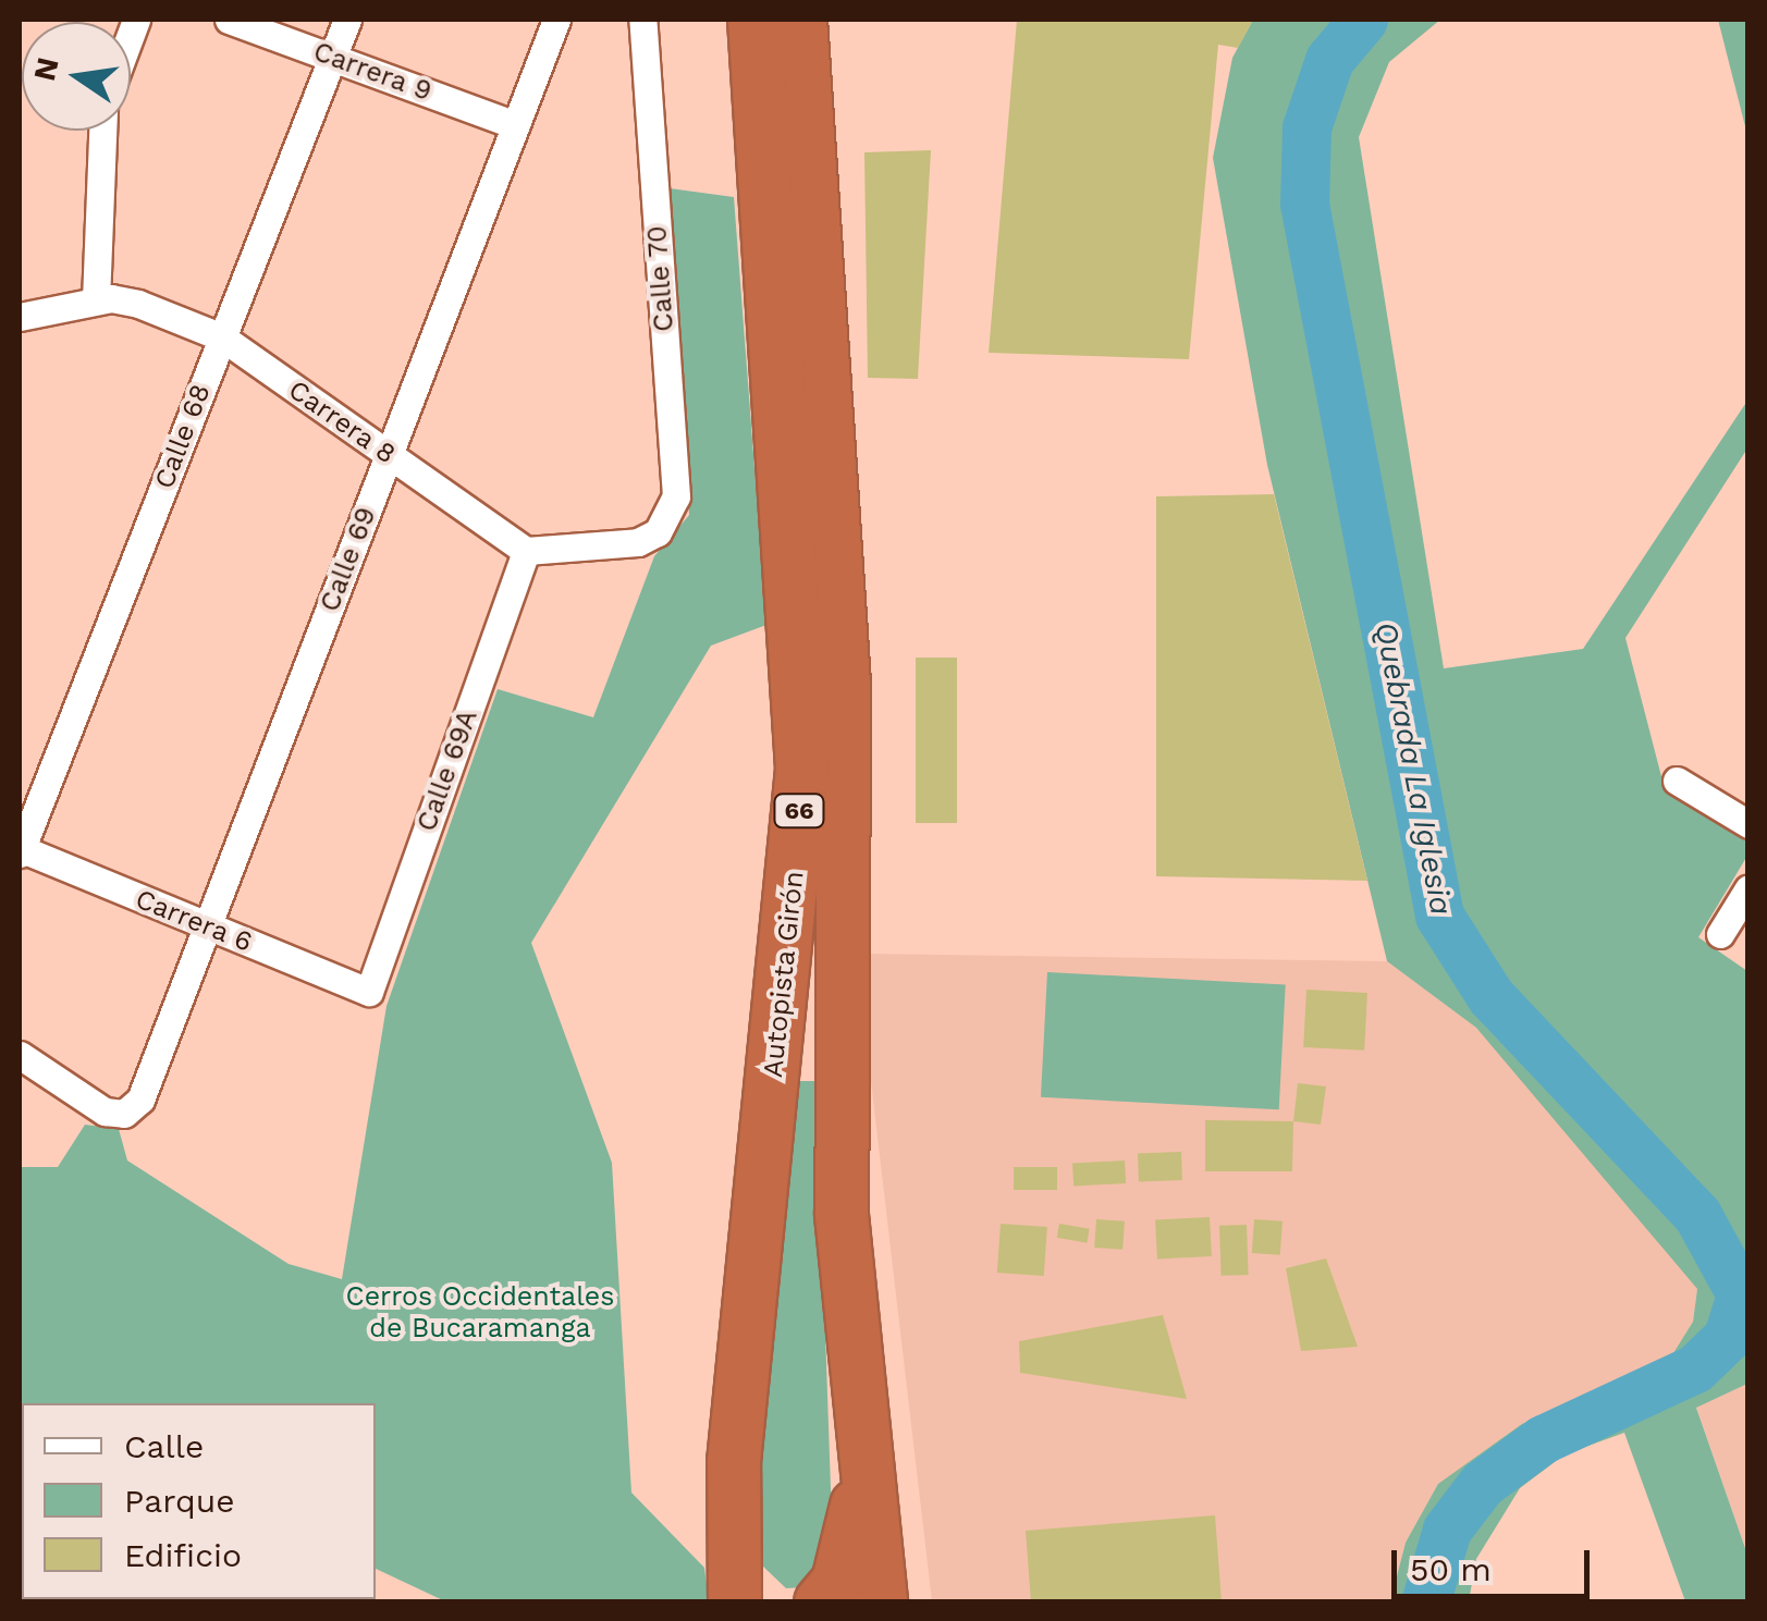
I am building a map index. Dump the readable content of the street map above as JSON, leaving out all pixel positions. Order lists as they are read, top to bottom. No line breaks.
{"streets":{"highway":["66","Autopista Girón"],"street":["Carrera 9","Calle 70","Carrera 8","Calle 68","Calle 69","Calle 69A","Carrera 6"]},"crossings":[["Carrera 9","Calle 68"],["Carrera 9","Calle 69"],["Calle 70","Carrera 8"],["Calle 70","Calle 69A"],["Carrera 8","Calle 68"],["Carrera 8","Calle 69"],["Carrera 8","Calle 69A"],["Calle 68","Carrera 6"],["Calle 69","Carrera 6"],["Calle 69A","Carrera 6"]],"water":["Quebrada La Iglesia"],"parks":["Cerros Occidentales de Bucaramanga"],"legend":["Calle","Parque","Edificio"],"scale_bar":"50 m","north":"left"}
